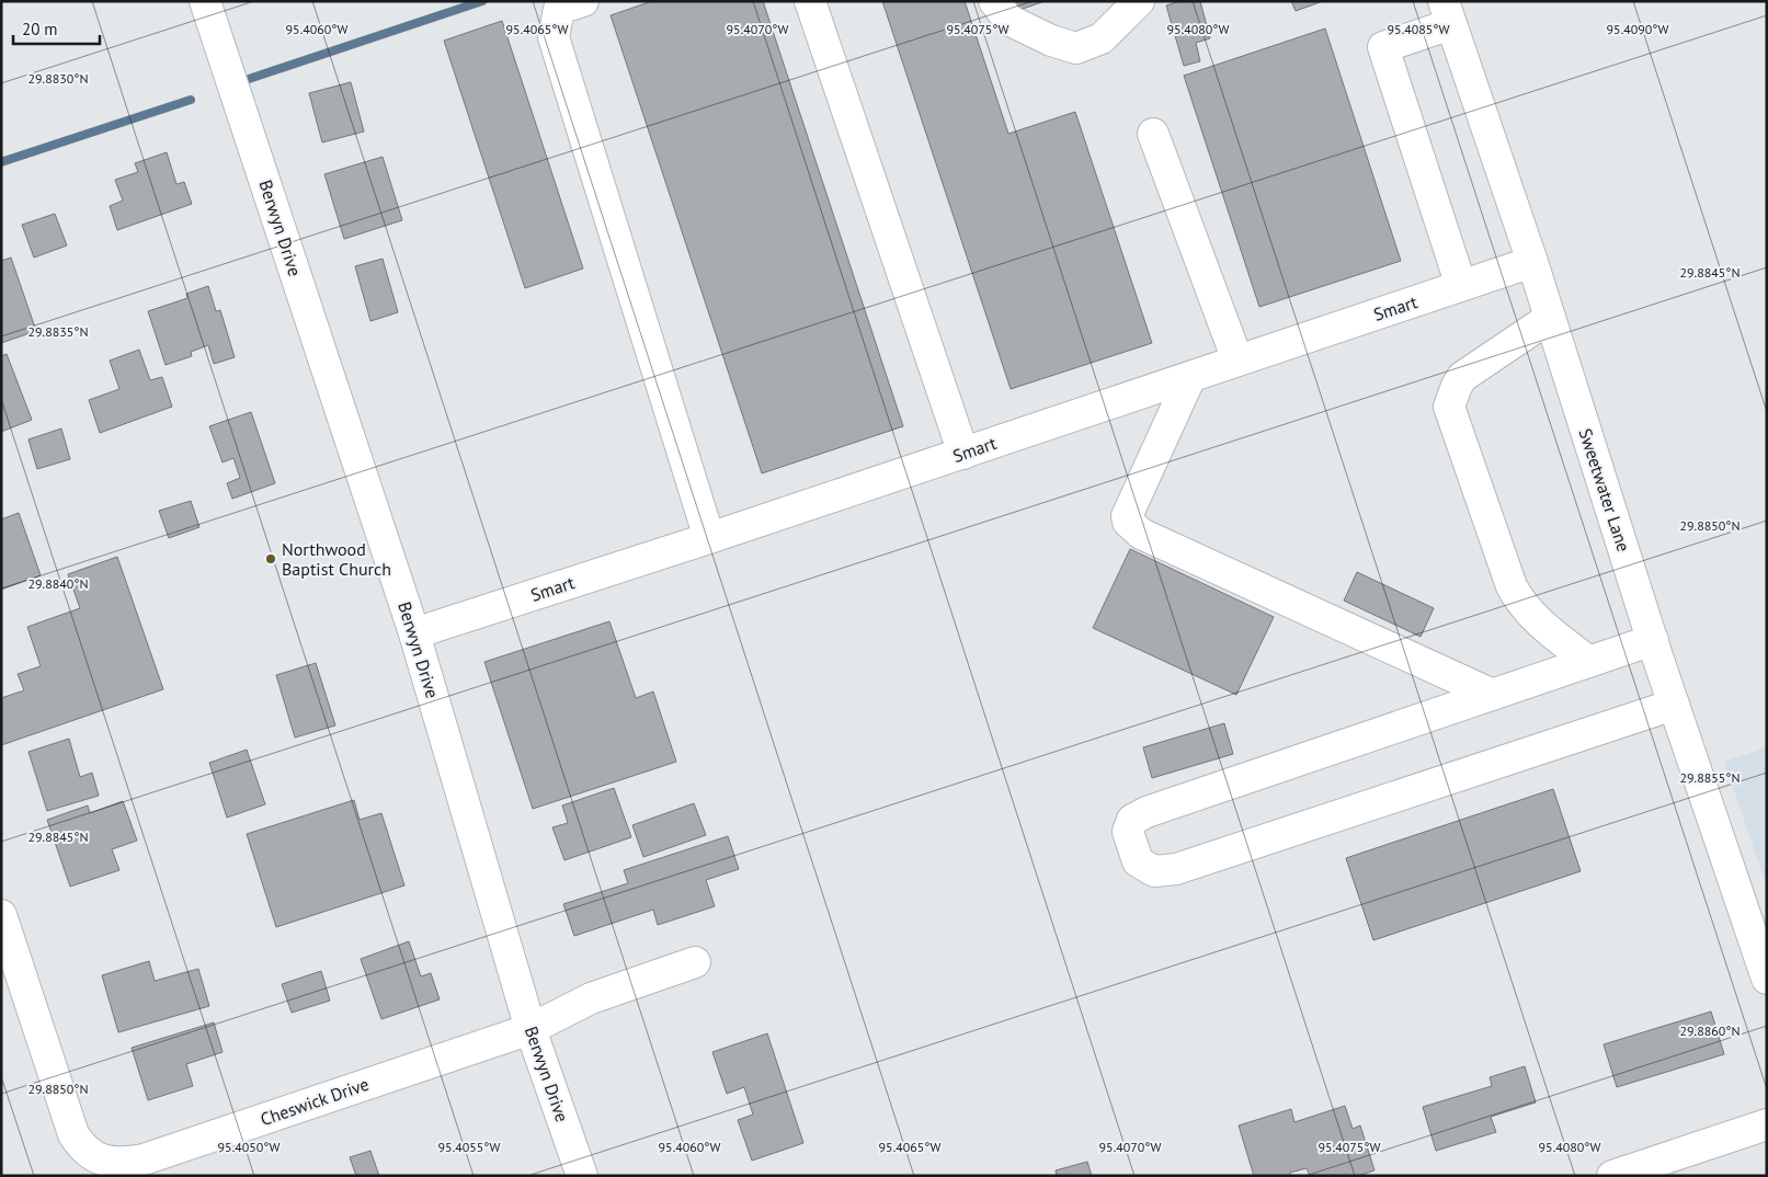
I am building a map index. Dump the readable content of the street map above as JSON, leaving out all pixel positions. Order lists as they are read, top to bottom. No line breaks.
{"streets":{"street":["Berwyn Drive","Smart","Sweetwater Lane","Cheswick Drive"]},"crossings":[["Berwyn Drive","Smart"],["Berwyn Drive","Cheswick Drive"],["Smart","Sweetwater Lane"]],"places":["Northwood Baptist Church"],"scale_bar":"20 m","coordinates":["95.4060°W","95.4065°W","95.4070°W","95.4075°W","95.4080°W","95.4085°W","95.4090°W","29.8830°N","29.8845°N","29.8835°N","29.8850°N","29.8840°N","29.8855°N","29.8860°N","95.4050°W","95.4055°W"]}
